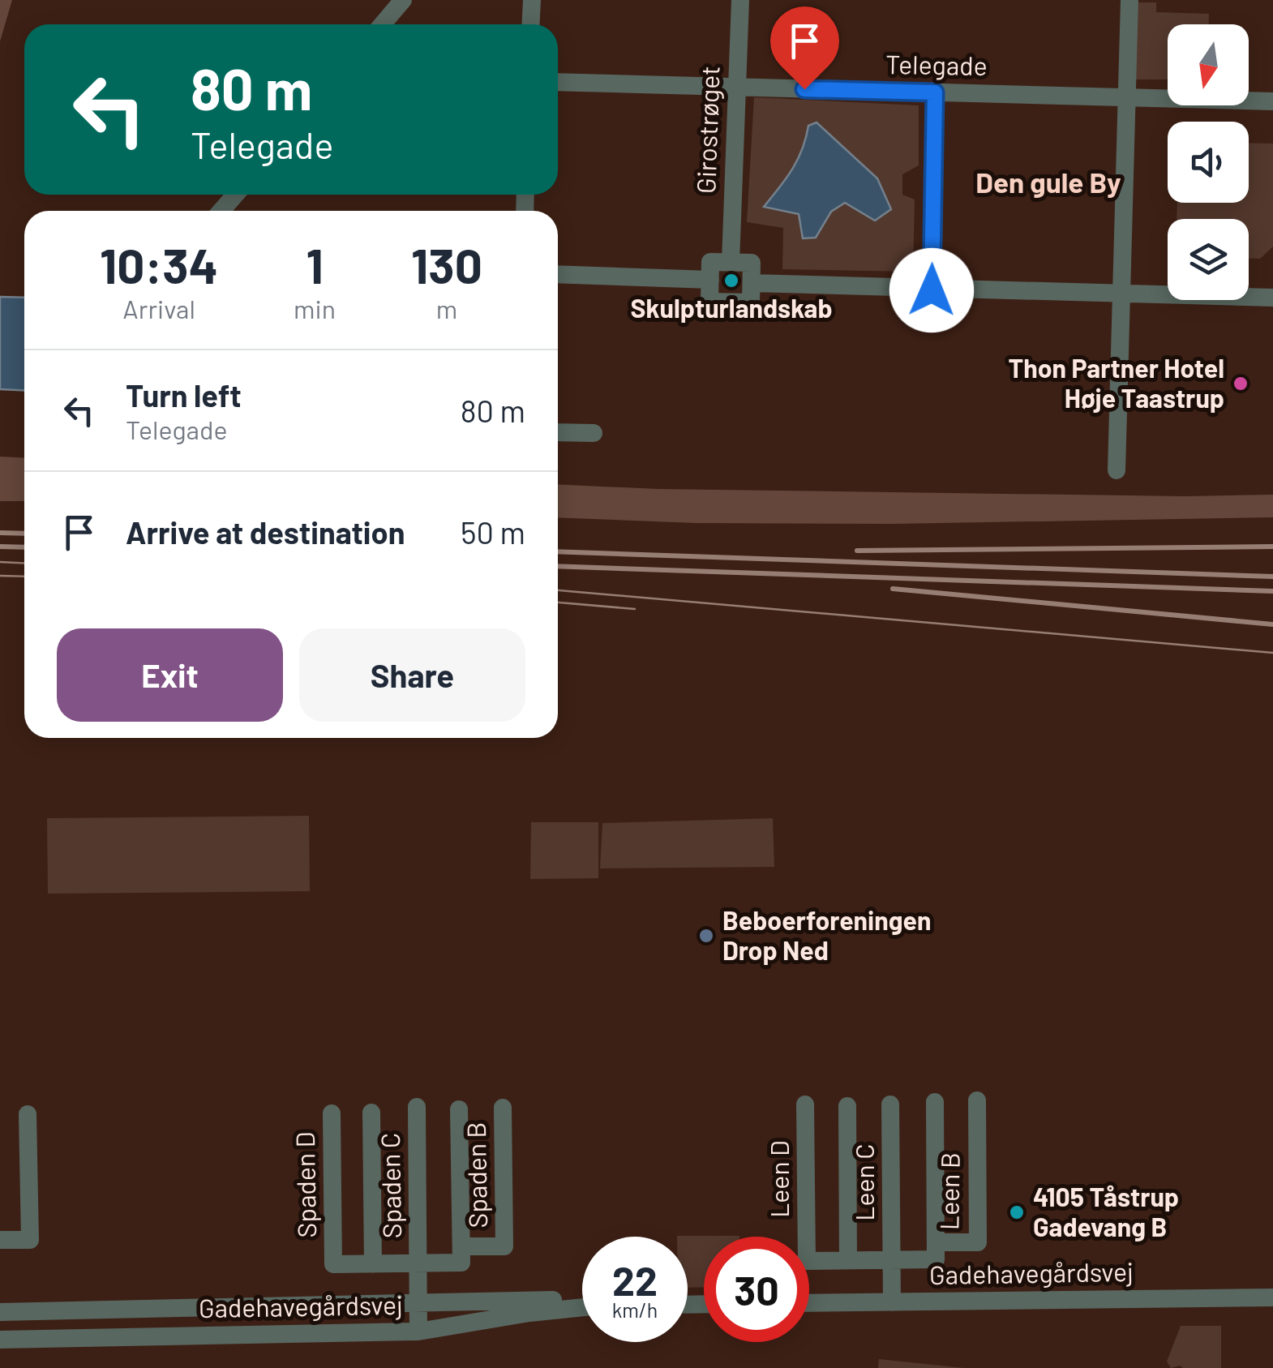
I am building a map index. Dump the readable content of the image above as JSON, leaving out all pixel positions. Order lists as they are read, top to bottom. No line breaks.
{"streets":{"street":["Telegade","Girostrøget","Spaden B","Leen D","Leen C","Spaden D","Spaden C","Leen B","Gadehavegårdsvej"]},"crossings":[["Telegade","Girostrøget"],["Spaden B","Spaden D"],["Spaden B","Spaden C"],["Leen D","Leen C"],["Leen D","Leen B"],["Leen C","Leen B"],["Leen C","Gadehavegårdsvej"],["Spaden D","Spaden C"],["Spaden C","Gadehavegårdsvej"]],"districts":["Den gule By"],"places":["Skulpturlandskab","Thon Partner Hotel Høje Taastrup","Beboerforeningen Drop Ned","4105 Tåstrup Gadevang B"],"north":"bottom","page":{"turn":["80 m","Telegade"],"eta":["10:34","Arrival","1","min","130","m"],"list":[{"name":"Turn left","note":"Telegade","value":"80 m"},{"name":"Arrive at destination","value":"50 m"}],"buttons":["Exit","Share"],"speed":"22 km/h","limit":"30"}}
